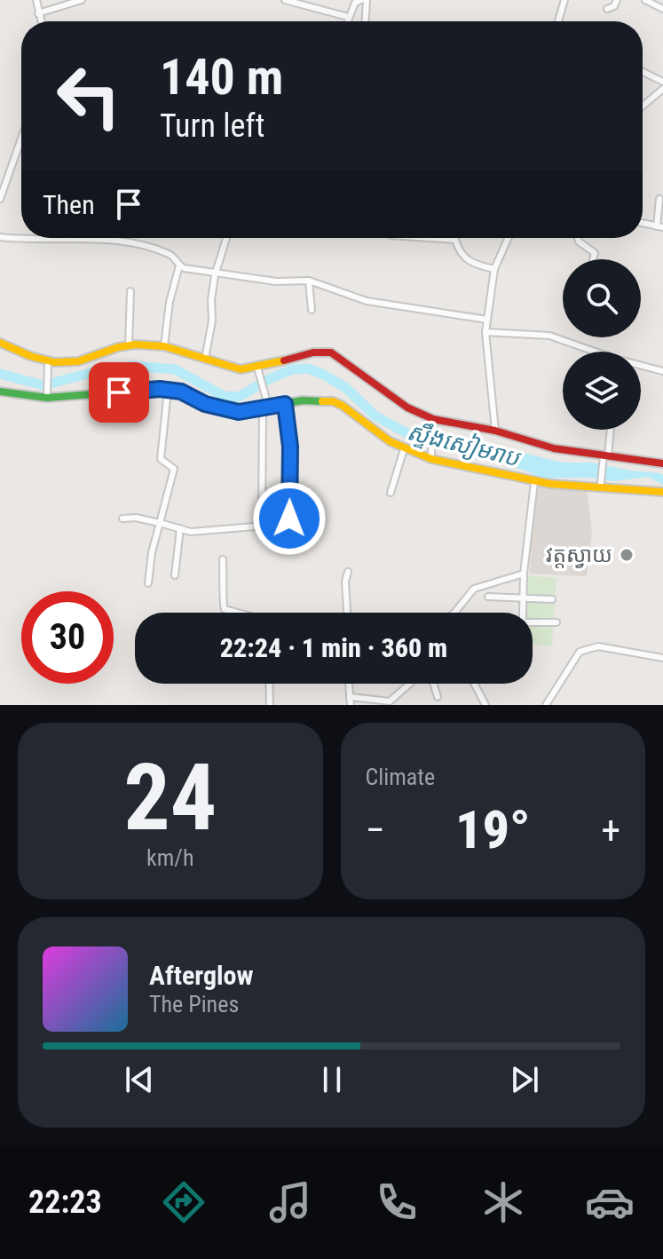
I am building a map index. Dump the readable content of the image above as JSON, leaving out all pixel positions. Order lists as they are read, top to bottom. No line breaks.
{"water":["ស្ទឹងសៀមរាប"],"places":["វត្តស្វាយ"],"page":{"turn":["140 m","Turn left"],"then":"Then","limit":"30","trip":"22:24 · 1 min · 360 m","tile":[["24","km/h"],"Climate"],"heat":["−","19°","+"],"song":["Afterglow","The Pines"],"tabs":"22:23"}}
